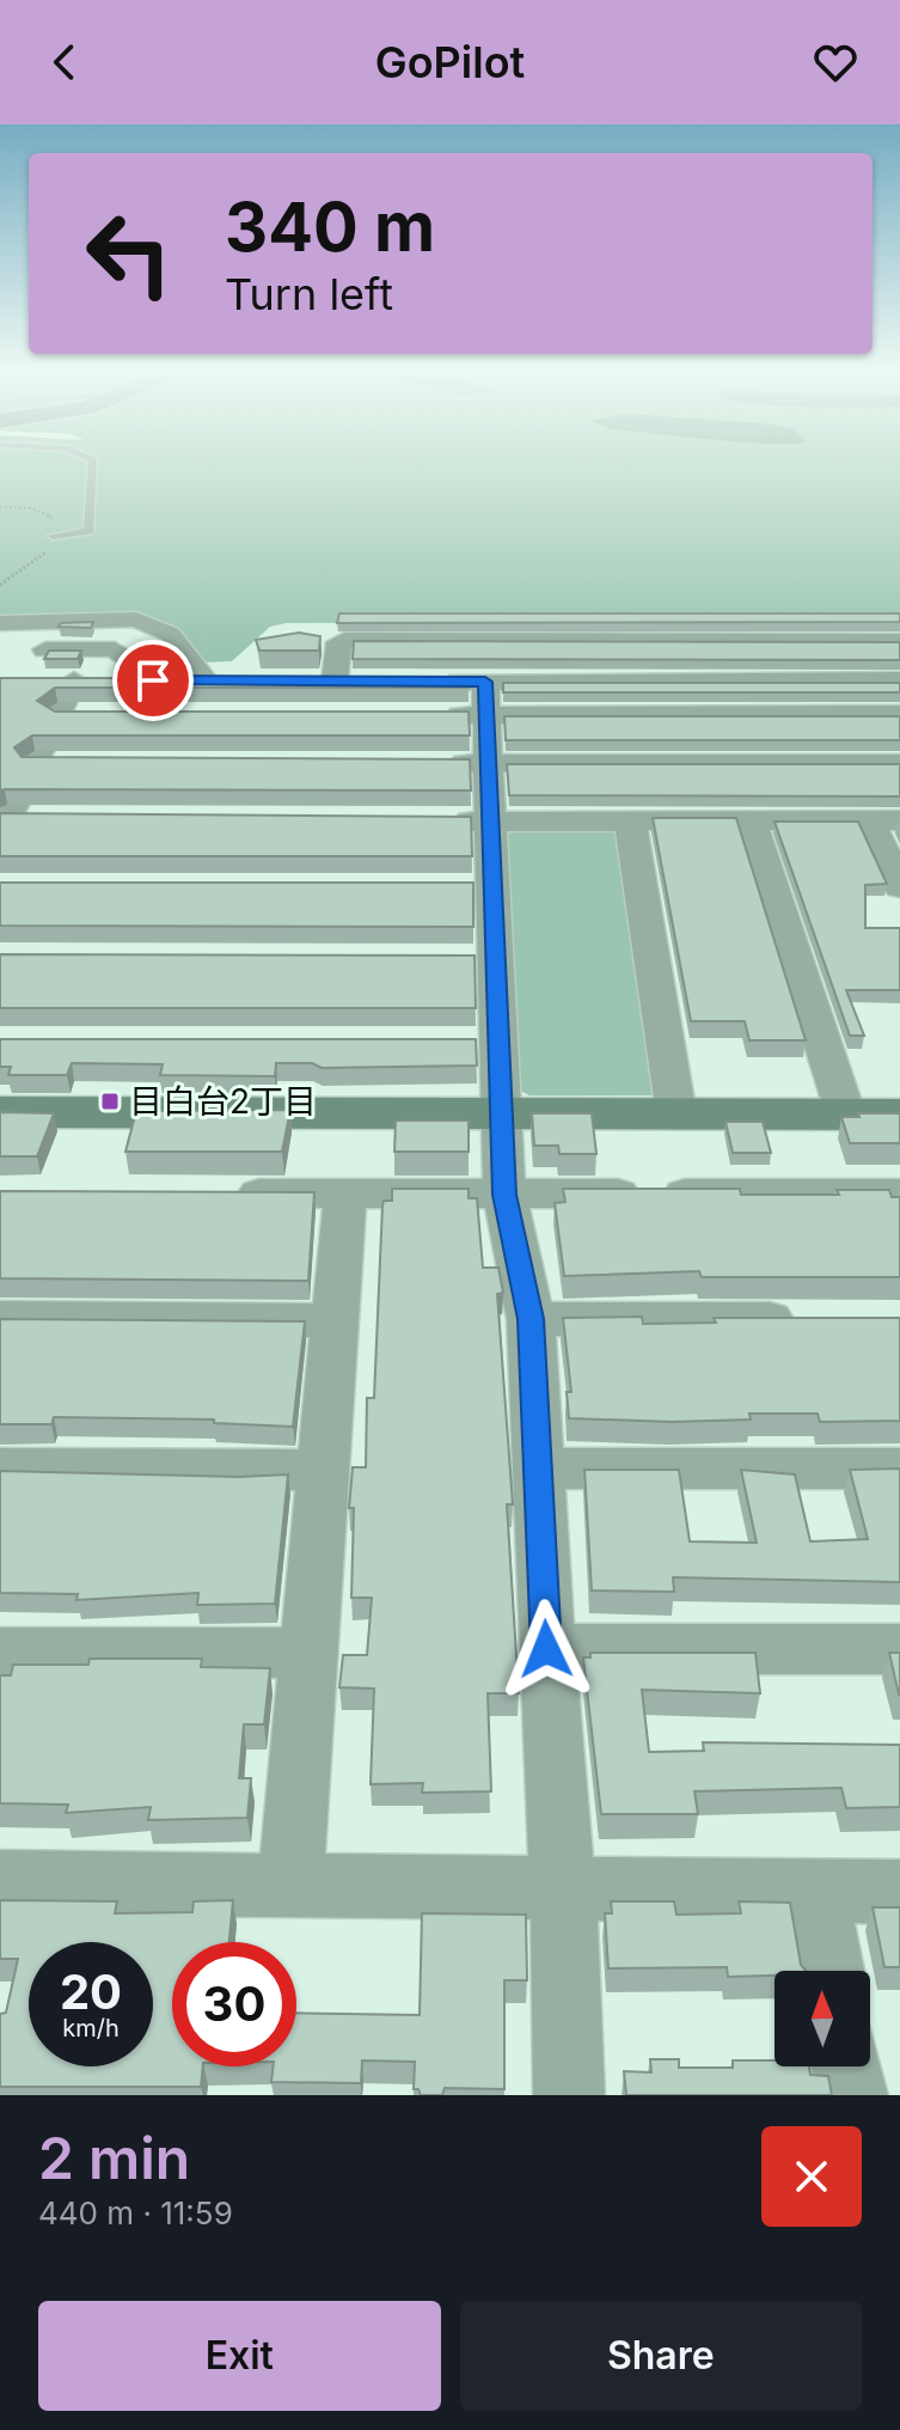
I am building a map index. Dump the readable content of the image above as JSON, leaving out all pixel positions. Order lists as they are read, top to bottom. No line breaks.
{"places":{"transit":["目白台2丁目"]},"north":"top","page":{"header":"GoPilot","turn":["340 m","Turn left"],"speed":"20 km/h","limit":"30","heading":["2 min","440 m · 11:59"],"buttons":["Exit","Share"]}}
